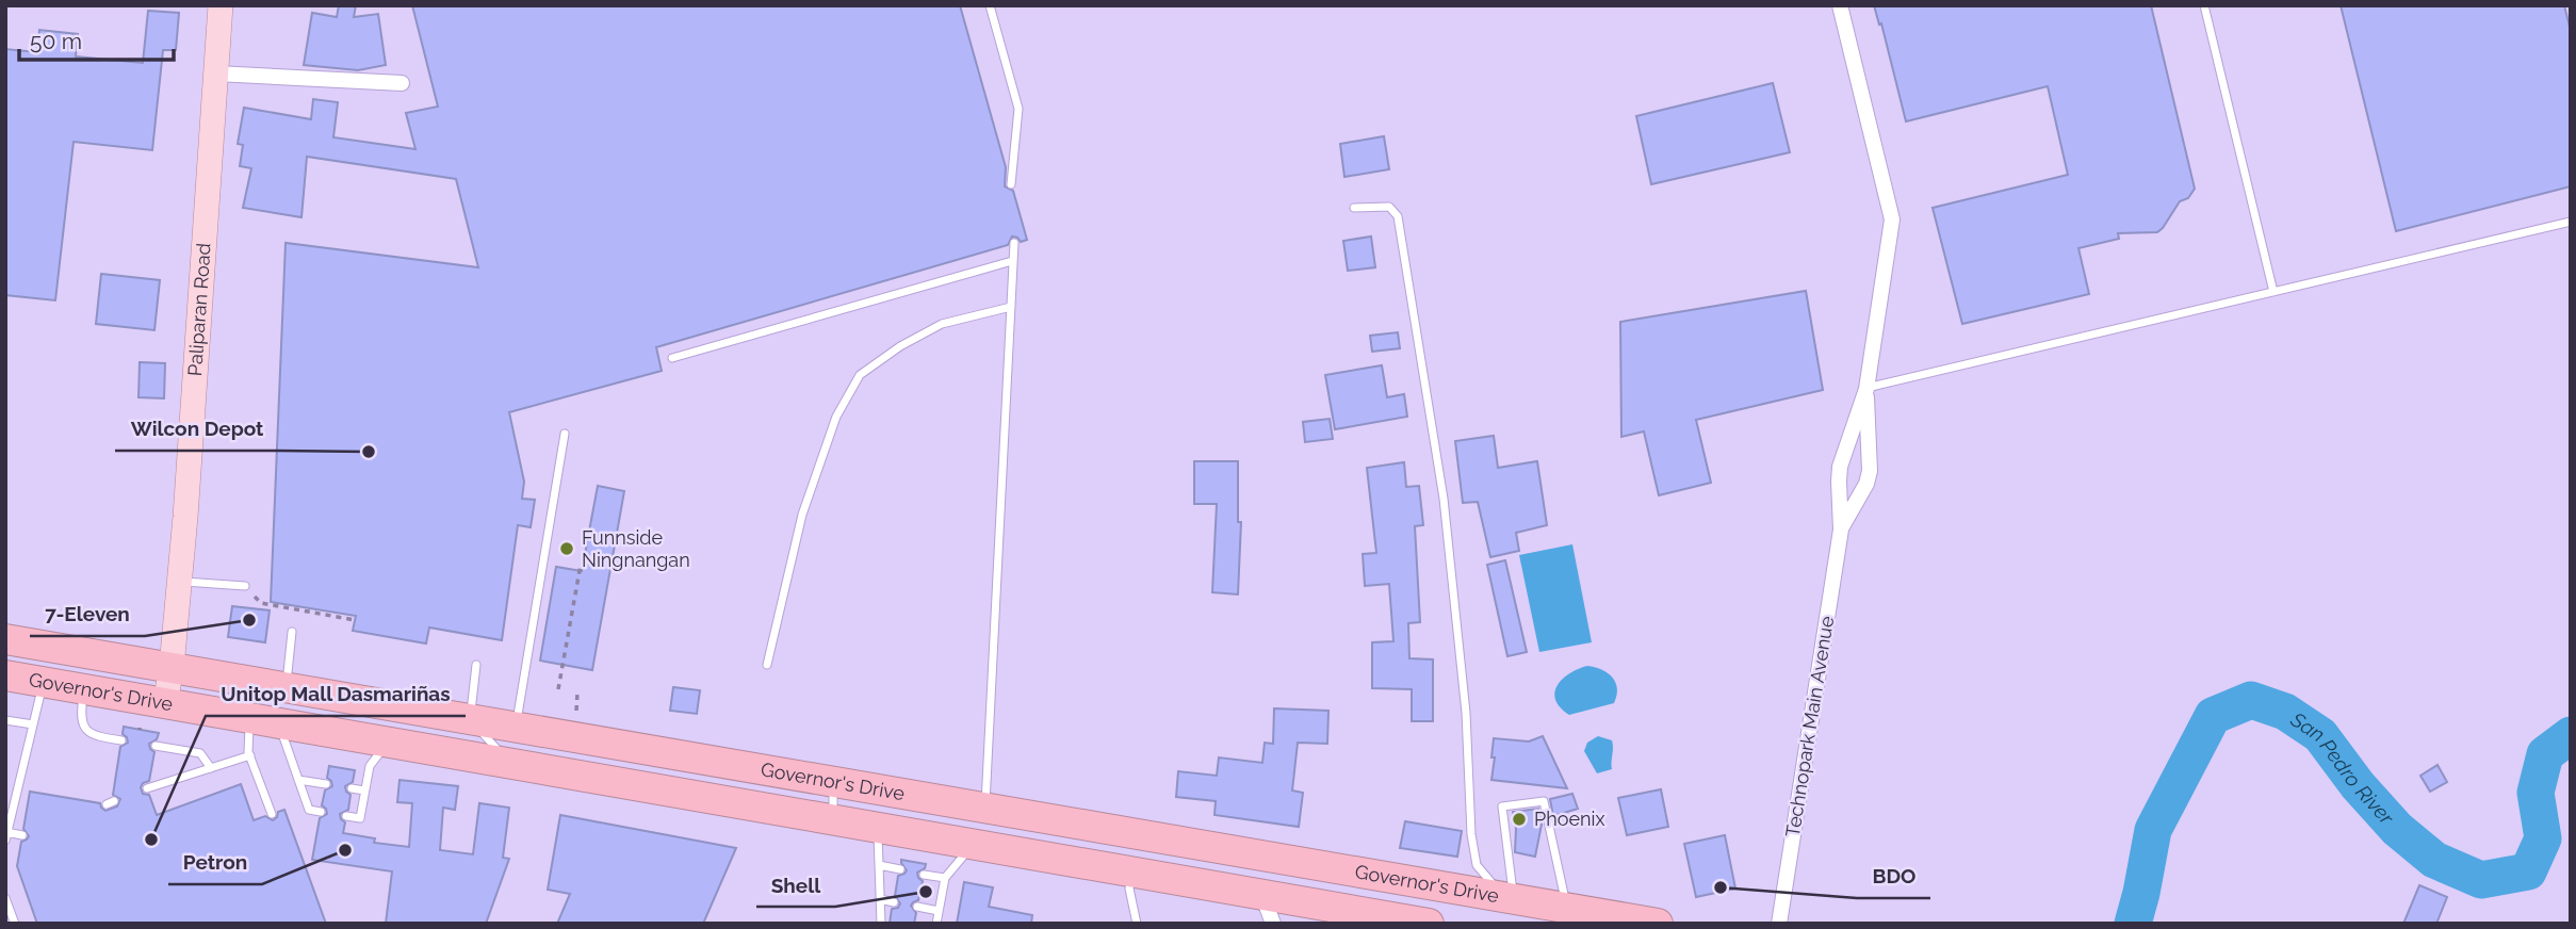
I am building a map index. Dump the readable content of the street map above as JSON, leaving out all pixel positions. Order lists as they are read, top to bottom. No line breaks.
{"streets":{"highway":["Governor's Drive"],"main road":["Paliparan Road"],"street":["Technopark Main Avenue"]},"crossings":[["Paliparan Road","Governor's Drive"]],"water":["San Pedro River"],"places":["Wilcon Depot","Funnside Ningnangan","7-Eleven","Phoenix","Unitop Mall Dasmariñas","Petron","BDO","Shell"],"scale_bar":"50 m"}
